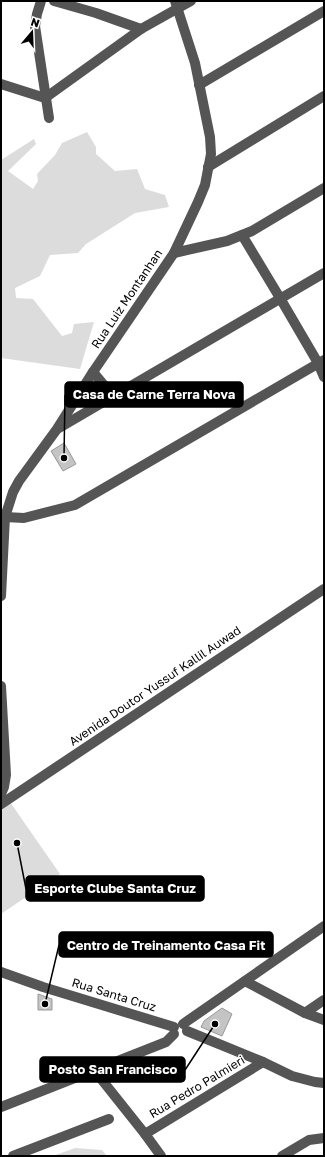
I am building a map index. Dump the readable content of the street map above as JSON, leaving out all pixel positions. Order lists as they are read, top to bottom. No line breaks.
{"streets":{"street":["Rua Luiz Montanhan","Avenida Doutor Yussuf Kallil Auwad","Rua Santa Cruz","Rua Pedro Palmieri"]},"crossings":[["Rua Santa Cruz","Rua Pedro Palmieri"]],"places":["Casa de Carne Terra Nova","Esporte Clube Santa Cruz","Centro de Treinamento Casa Fit","Posto San Francisco"],"north":"top"}
